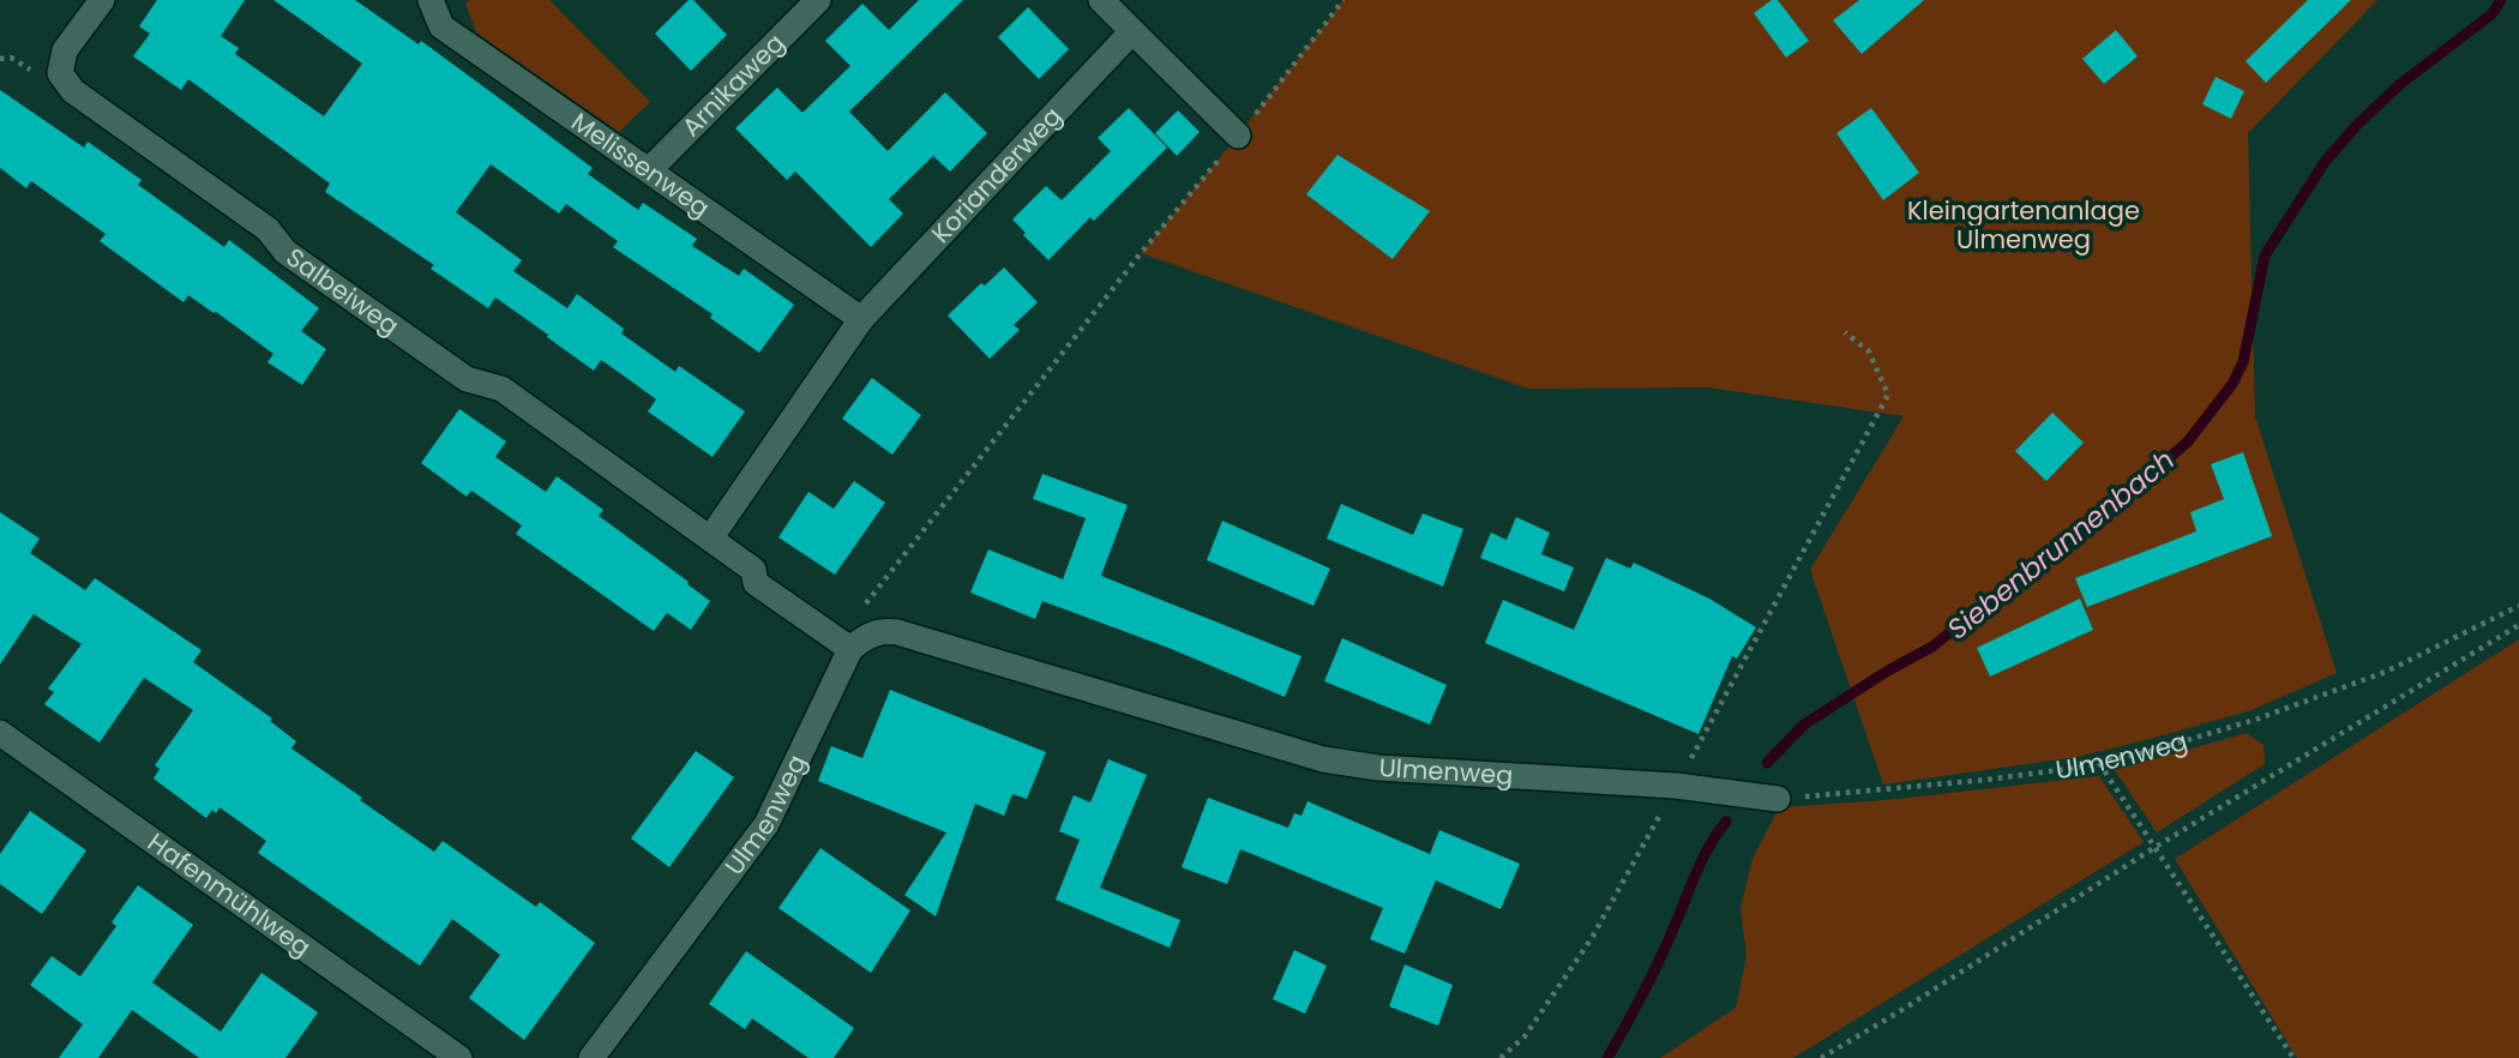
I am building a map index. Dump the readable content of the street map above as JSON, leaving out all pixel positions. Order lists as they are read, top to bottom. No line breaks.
{"streets":{"street":["Arnikaweg","Melissenweg","Korianderweg","Salbeiweg","Ulmenweg","Hafenmühlweg"]},"crossings":[["Arnikaweg","Melissenweg"],["Melissenweg","Korianderweg"],["Salbeiweg","Ulmenweg"]],"water":["Siebenbrunnenbach"],"parks":["Kleingartenanlage Ulmenweg"]}
